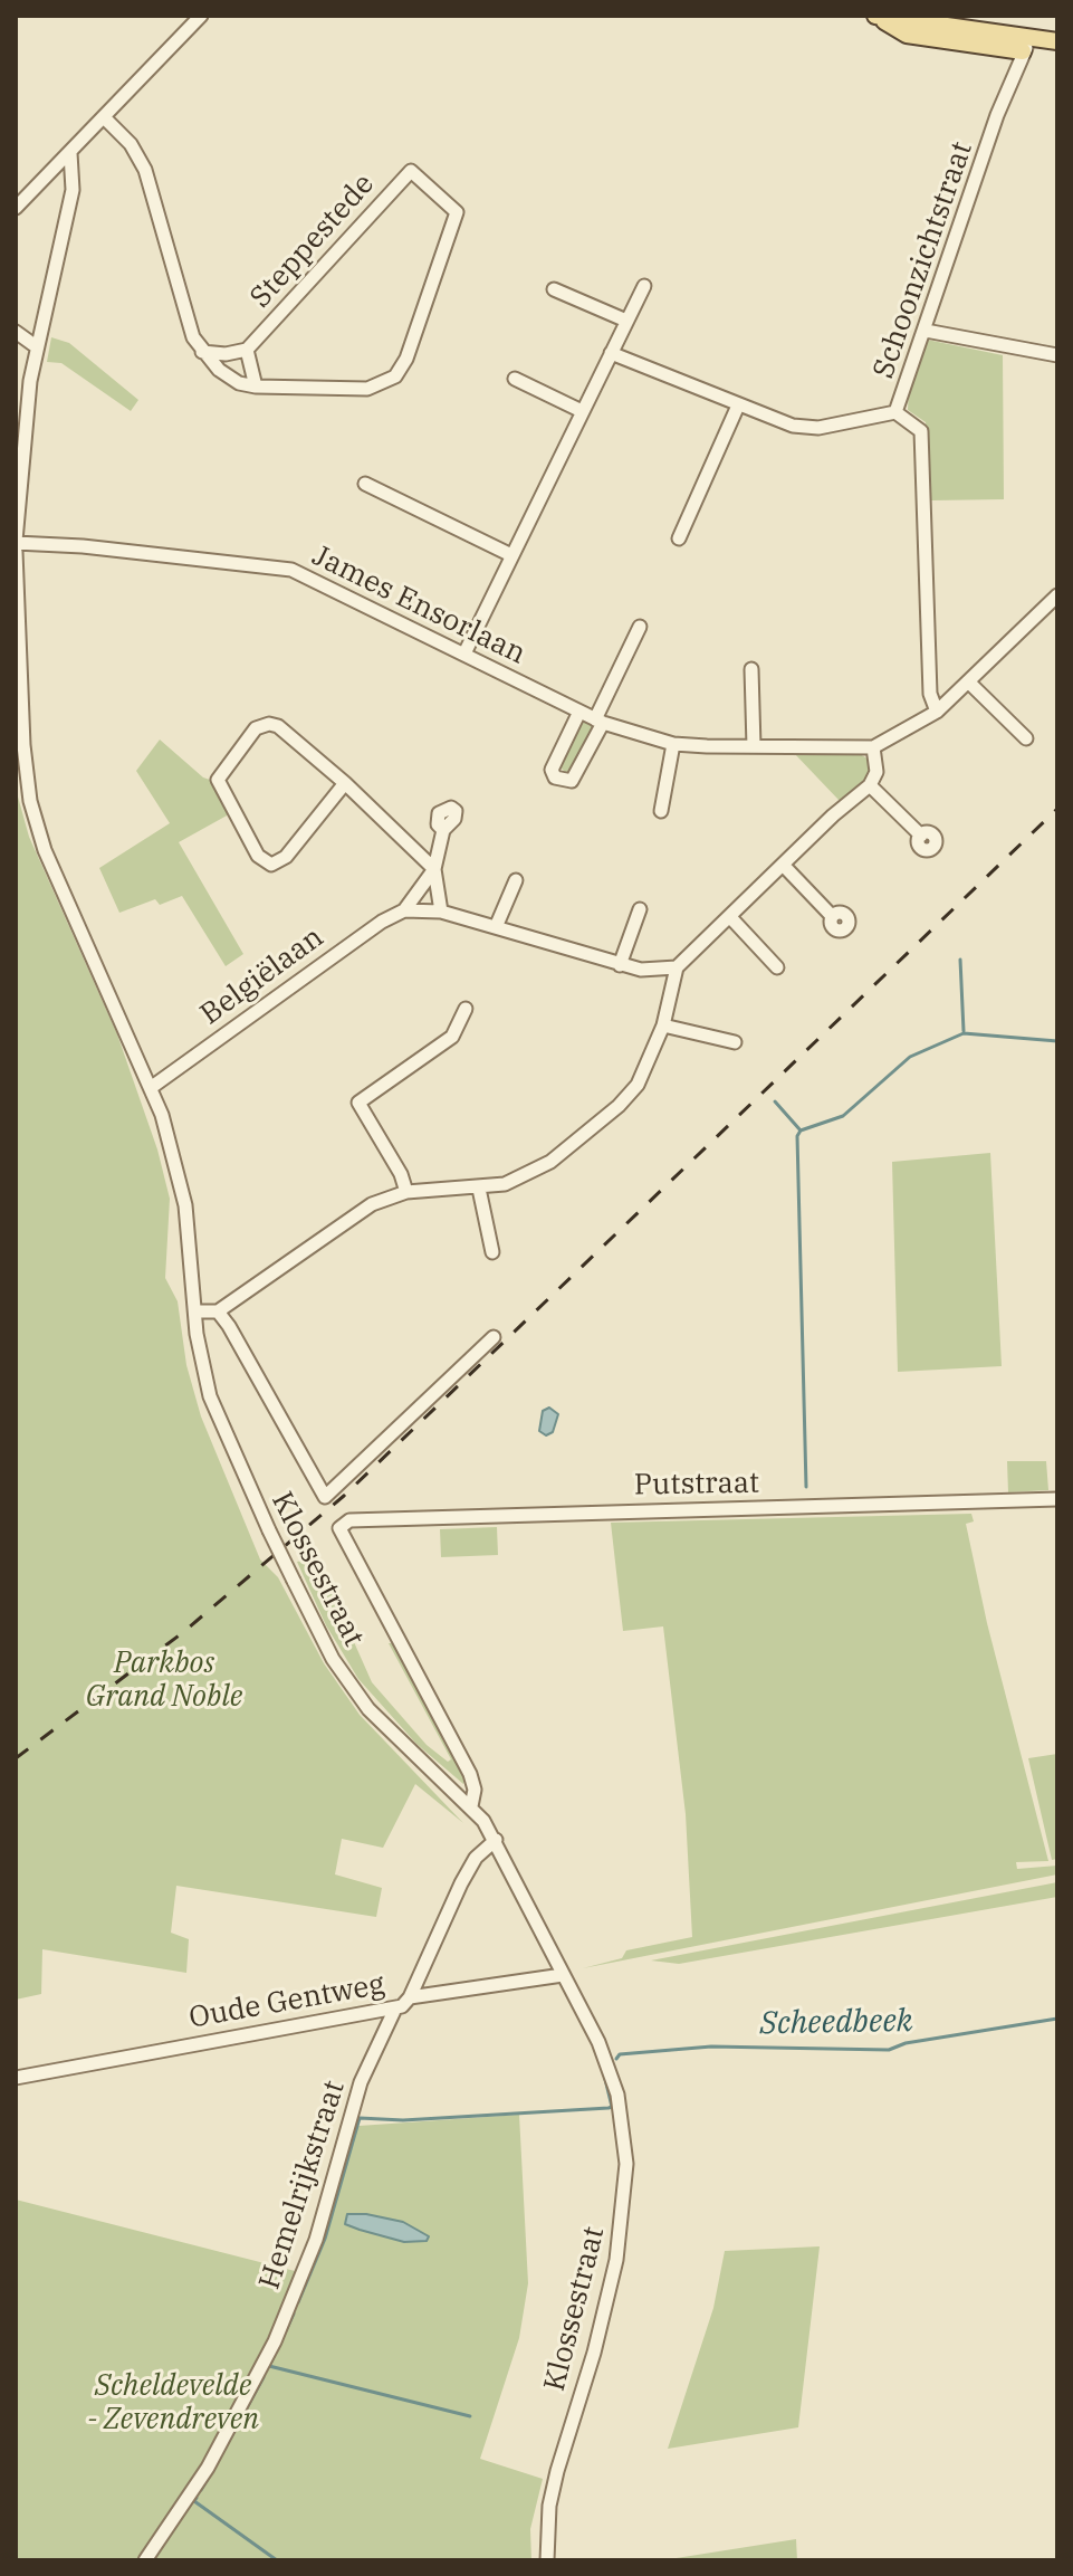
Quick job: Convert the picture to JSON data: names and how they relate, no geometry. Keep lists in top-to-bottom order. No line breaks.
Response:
{"streets":{"street":["Steppestede","Schoonzichtstraat","James Ensorlaan","Belgiëlaan","Putstraat","Klossestraat","Oude Gentweg","Hemelrijkstraat"]},"crossings":[["Belgiëlaan","Klossestraat"],["Putstraat","Klossestraat"],["Klossestraat","Oude Gentweg"],["Oude Gentweg","Hemelrijkstraat"]],"water":["Scheedbeek"],"parks":["Parkbos Grand Noble","Scheldevelde - Zevendreven"]}
